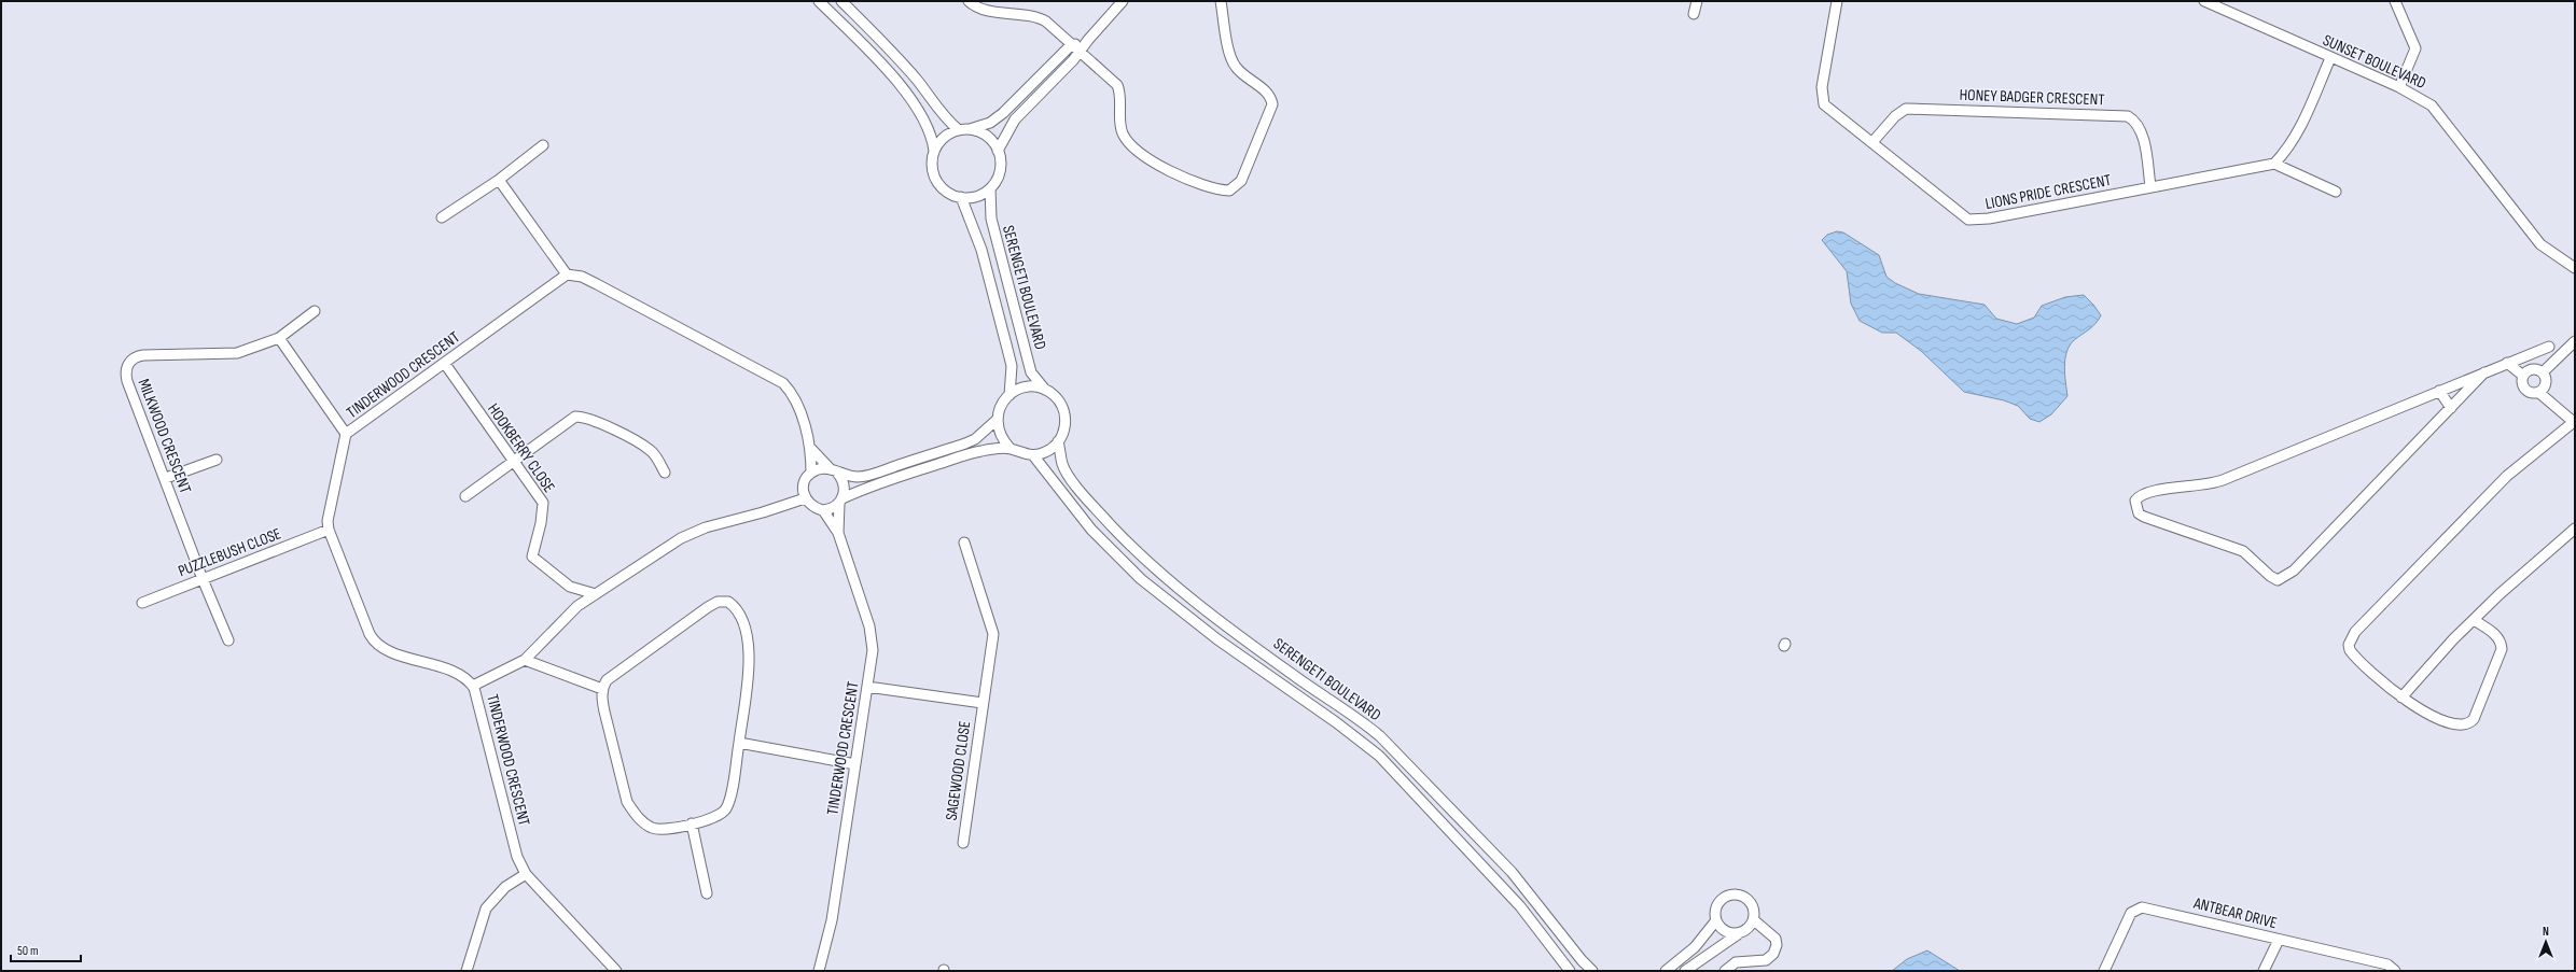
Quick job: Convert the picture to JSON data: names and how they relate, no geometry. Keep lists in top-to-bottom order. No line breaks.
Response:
{"streets":{"street":["SUNSET BOULEVARD","HONEY BADGER CRESCENT","LIONS PRIDE CRESCENT","SERENGETI BOULEVARD","TINDERWOOD CRESCENT","MILKWOOD CRESCENT","HOOKBERRY CLOSE","PUZZLEBUSH CLOSE","SAGEWOOD CLOSE","ANTBEAR DRIVE"]},"crossings":[["HONEY BADGER CRESCENT","LIONS PRIDE CRESCENT"],["TINDERWOOD CRESCENT","HOOKBERRY CLOSE"],["TINDERWOOD CRESCENT","PUZZLEBUSH CLOSE"],["TINDERWOOD CRESCENT","SAGEWOOD CLOSE"],["MILKWOOD CRESCENT","PUZZLEBUSH CLOSE"]],"scale_bar":"50 m","north":"top"}
